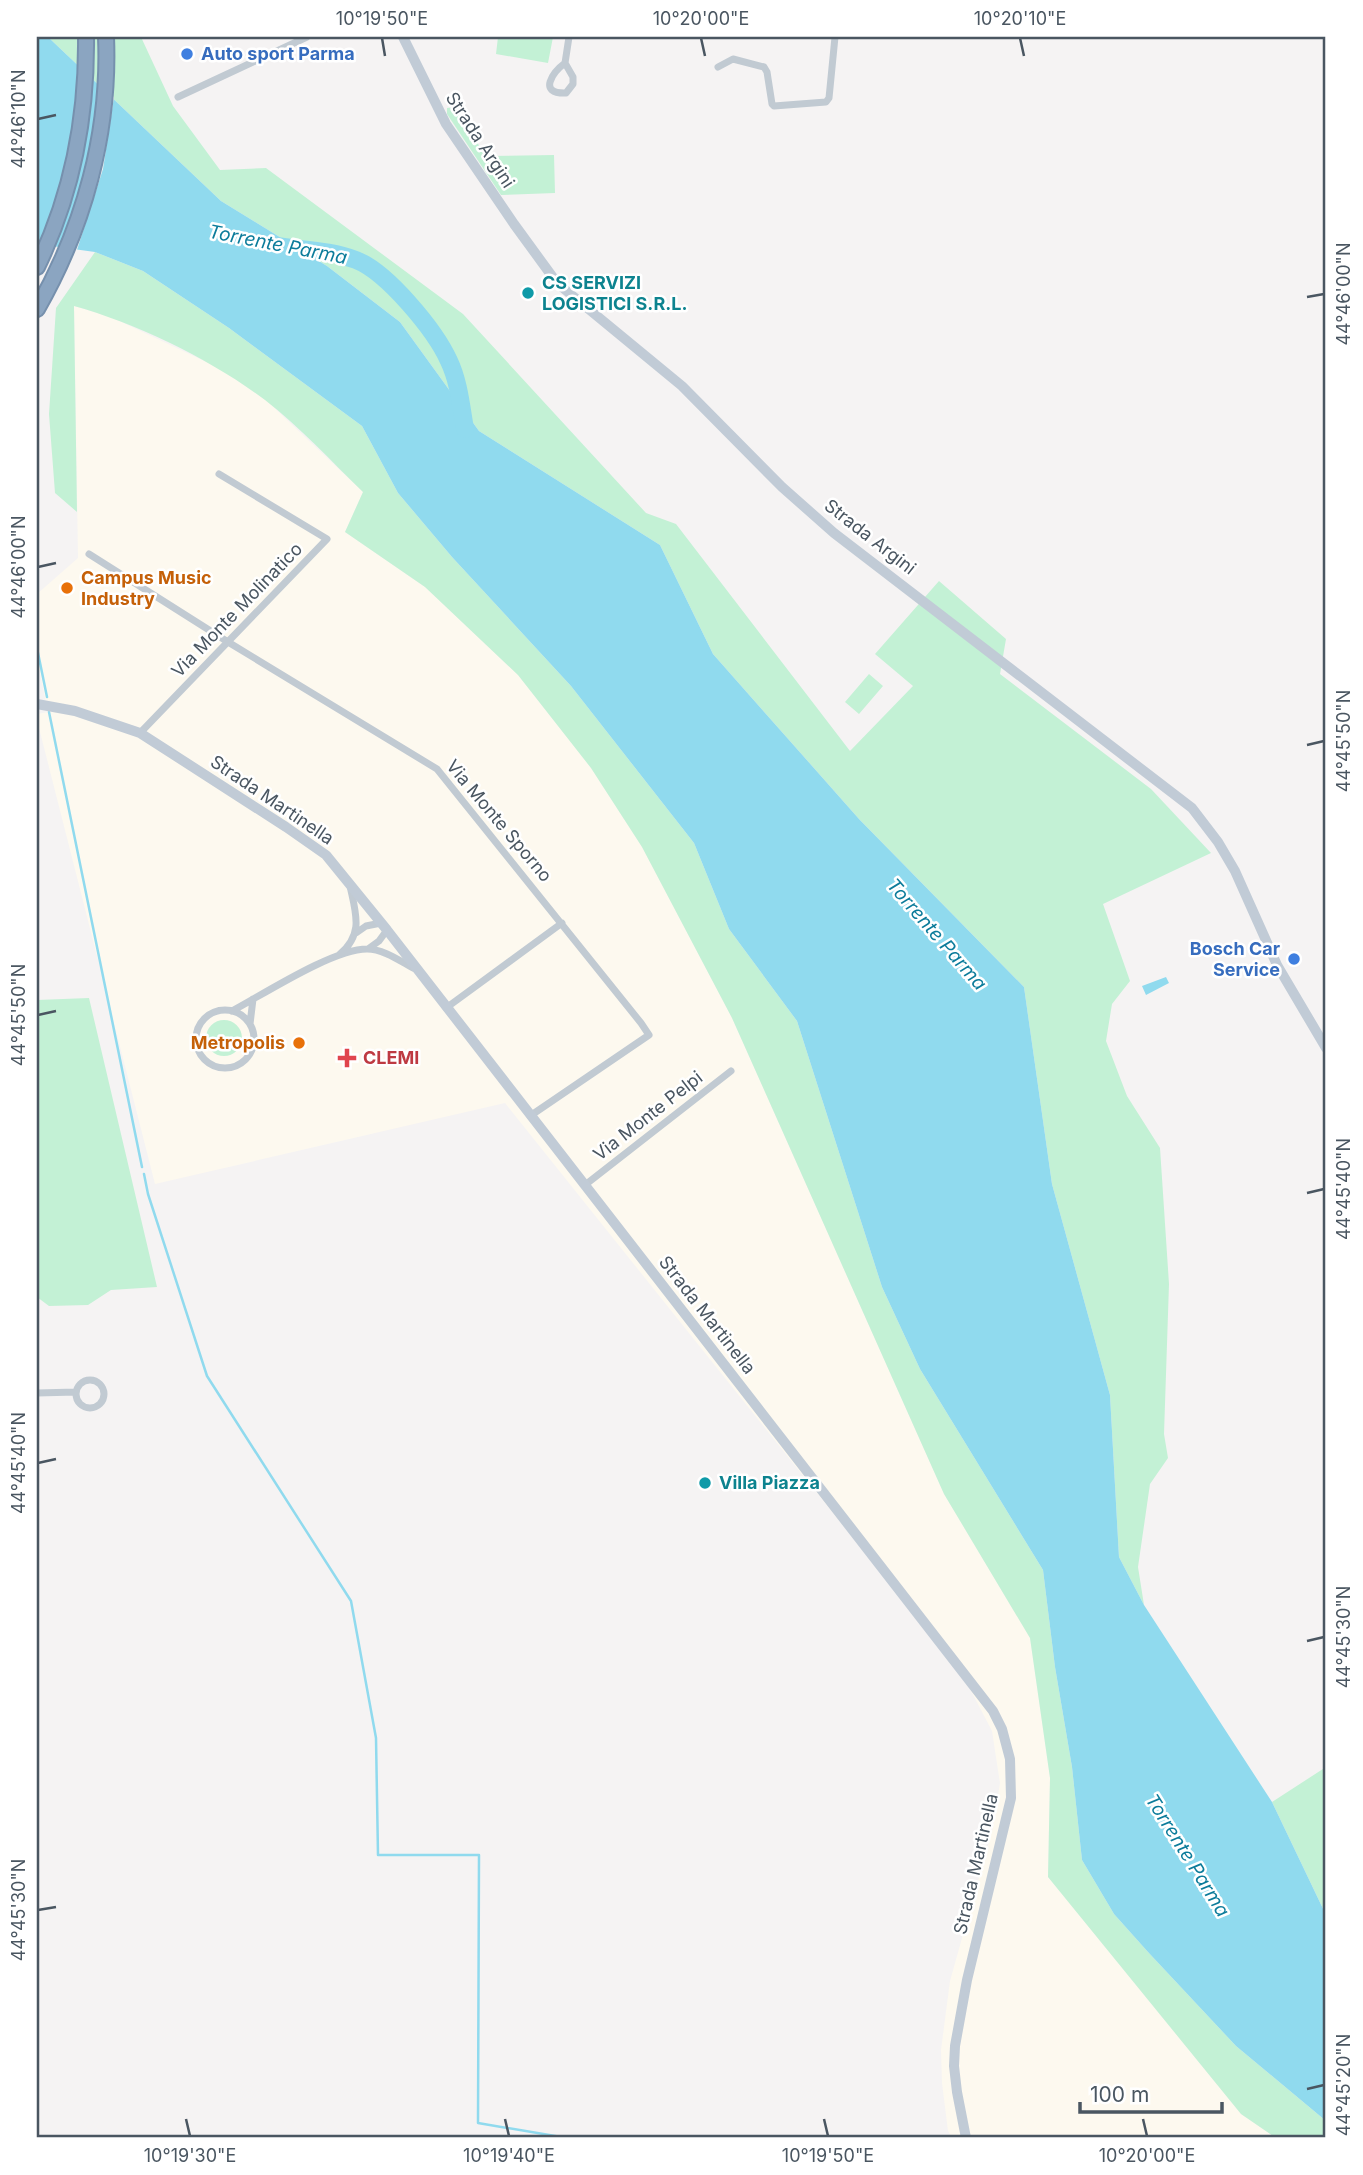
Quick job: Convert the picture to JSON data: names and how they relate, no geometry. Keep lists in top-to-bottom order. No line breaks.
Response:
{"streets":{"street":["Strada Argini","Via Monte Molinatico","Strada Martinella","Via Monte Sporno","Via Monte Pelpi"]},"crossings":[["Via Monte Molinatico","Strada Martinella"],["Via Monte Molinatico","Via Monte Sporno"],["Strada Martinella","Via Monte Sporno"],["Strada Martinella","Via Monte Pelpi"]],"water":["Torrente Parma"],"places":{"other":["Auto sport Parma","CS SERVIZI LOGISTICI S.R.L.","Campus Music Industry","Bosch Car Service","Metropolis","Villa Piazza"],"health":["CLEMI"]},"scale_bar":"100 m","coordinates":["10°19'50\"E","10°20'00\"E","10°20'10\"E","44°46'10\"N","44°46'00\"N","44°45'50\"N","44°45'40\"N","44°45'30\"N","44°45'20\"N","10°19'30\"E","10°19'40\"E"]}
